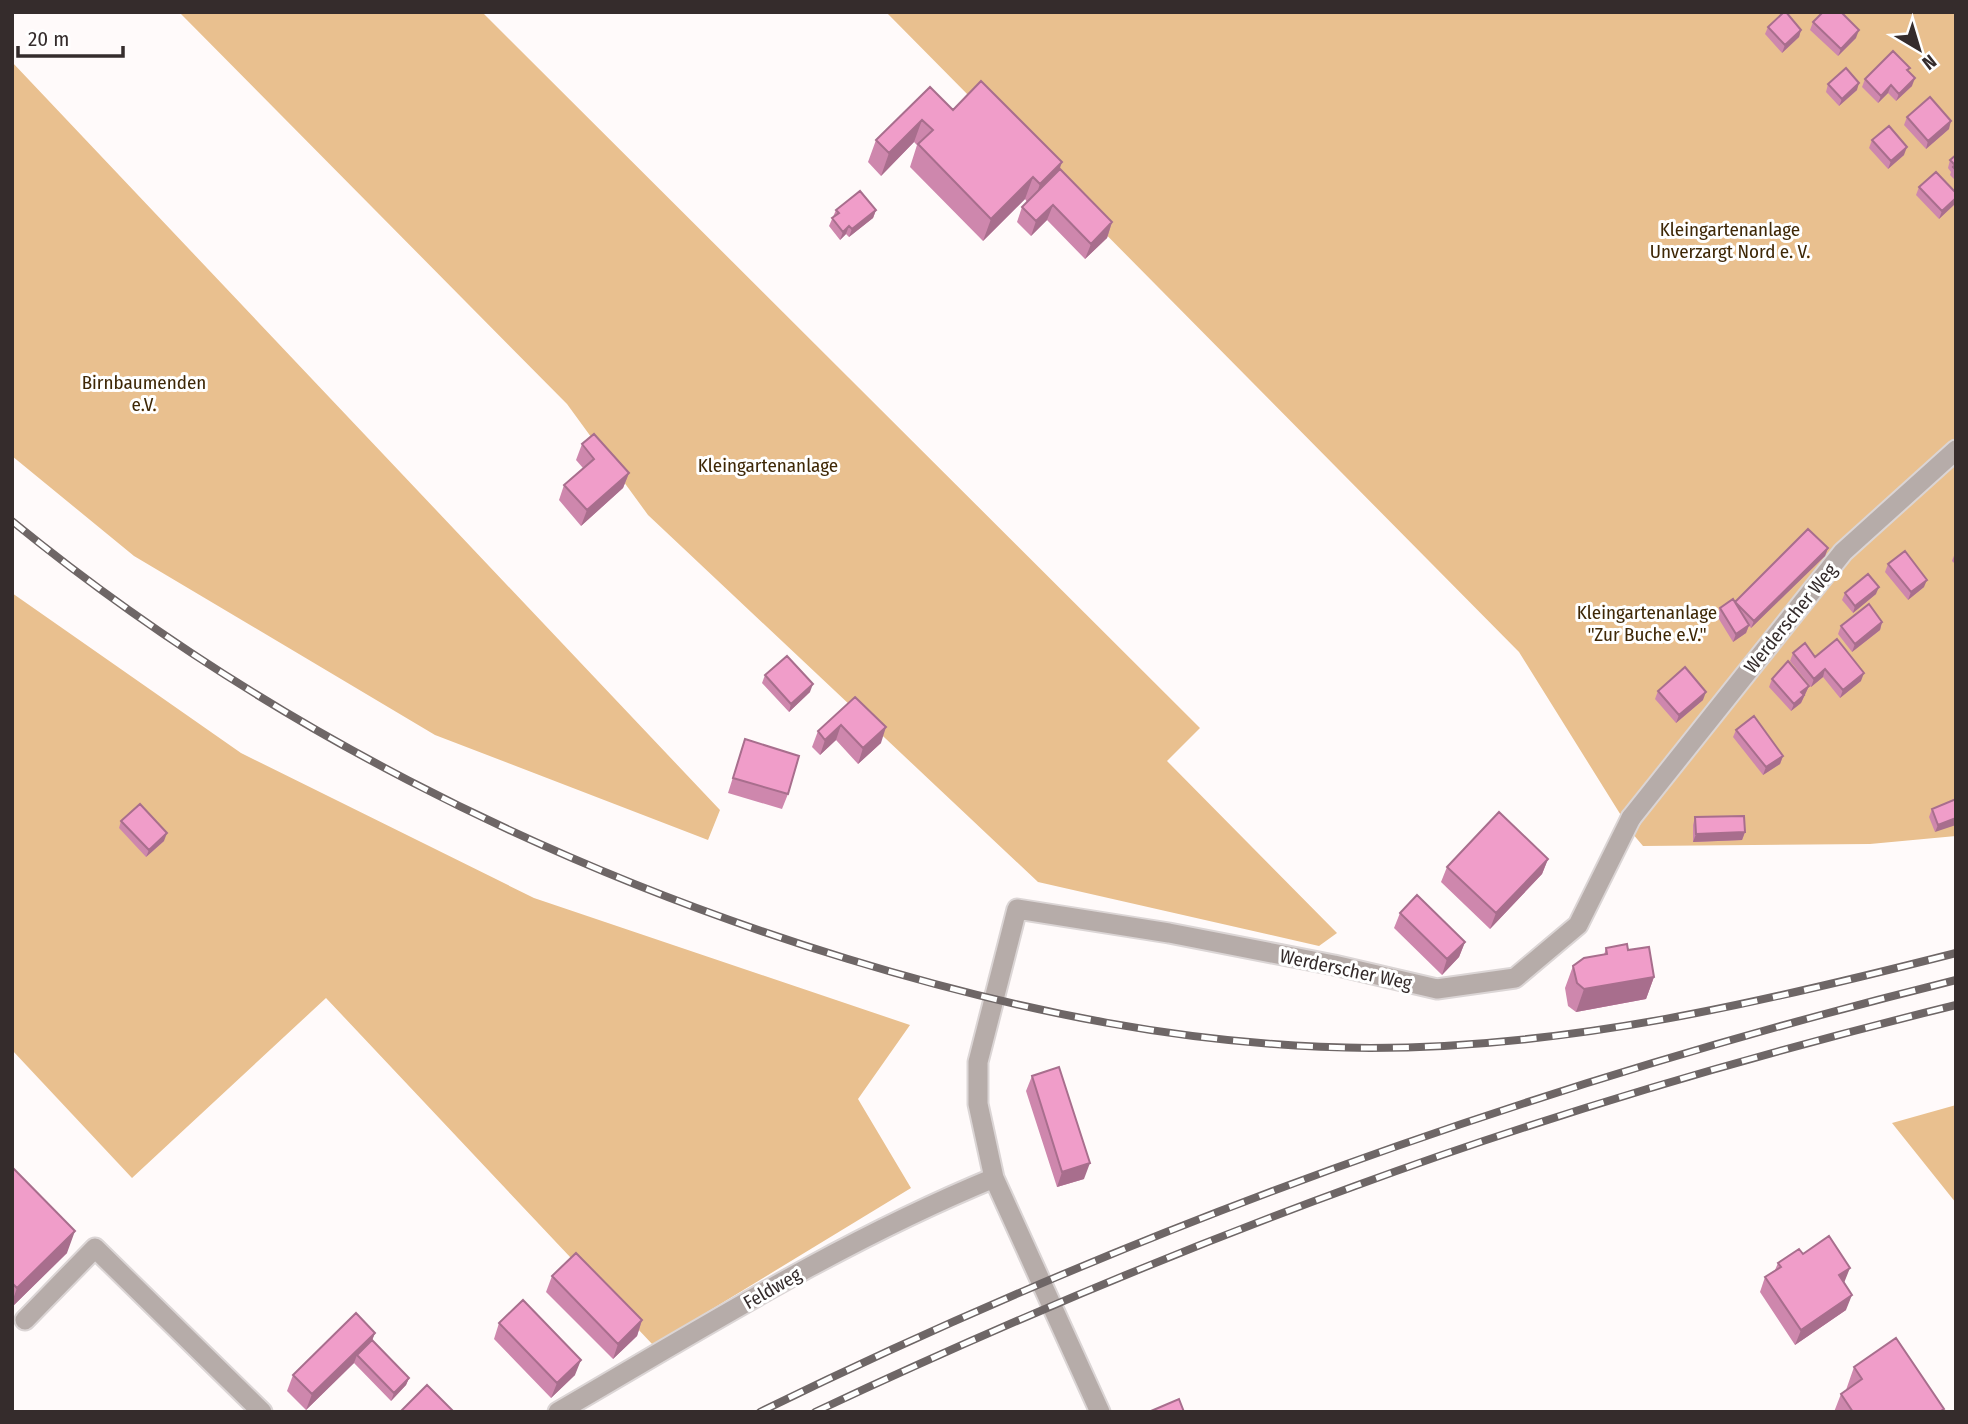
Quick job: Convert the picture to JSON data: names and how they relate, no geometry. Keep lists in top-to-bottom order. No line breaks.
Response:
{"streets":{"street":["Werderscher Weg","Feldweg"]},"crossings":[["Werderscher Weg","Feldweg"]],"parks":["Kleingartenanlage Unverzargt Nord e. V.","Birnbaumenden e.V.","Kleingartenanlage","Kleingartenanlage \"Zur Buche e.V.\""],"scale_bar":"20 m","north":"bottom right"}
